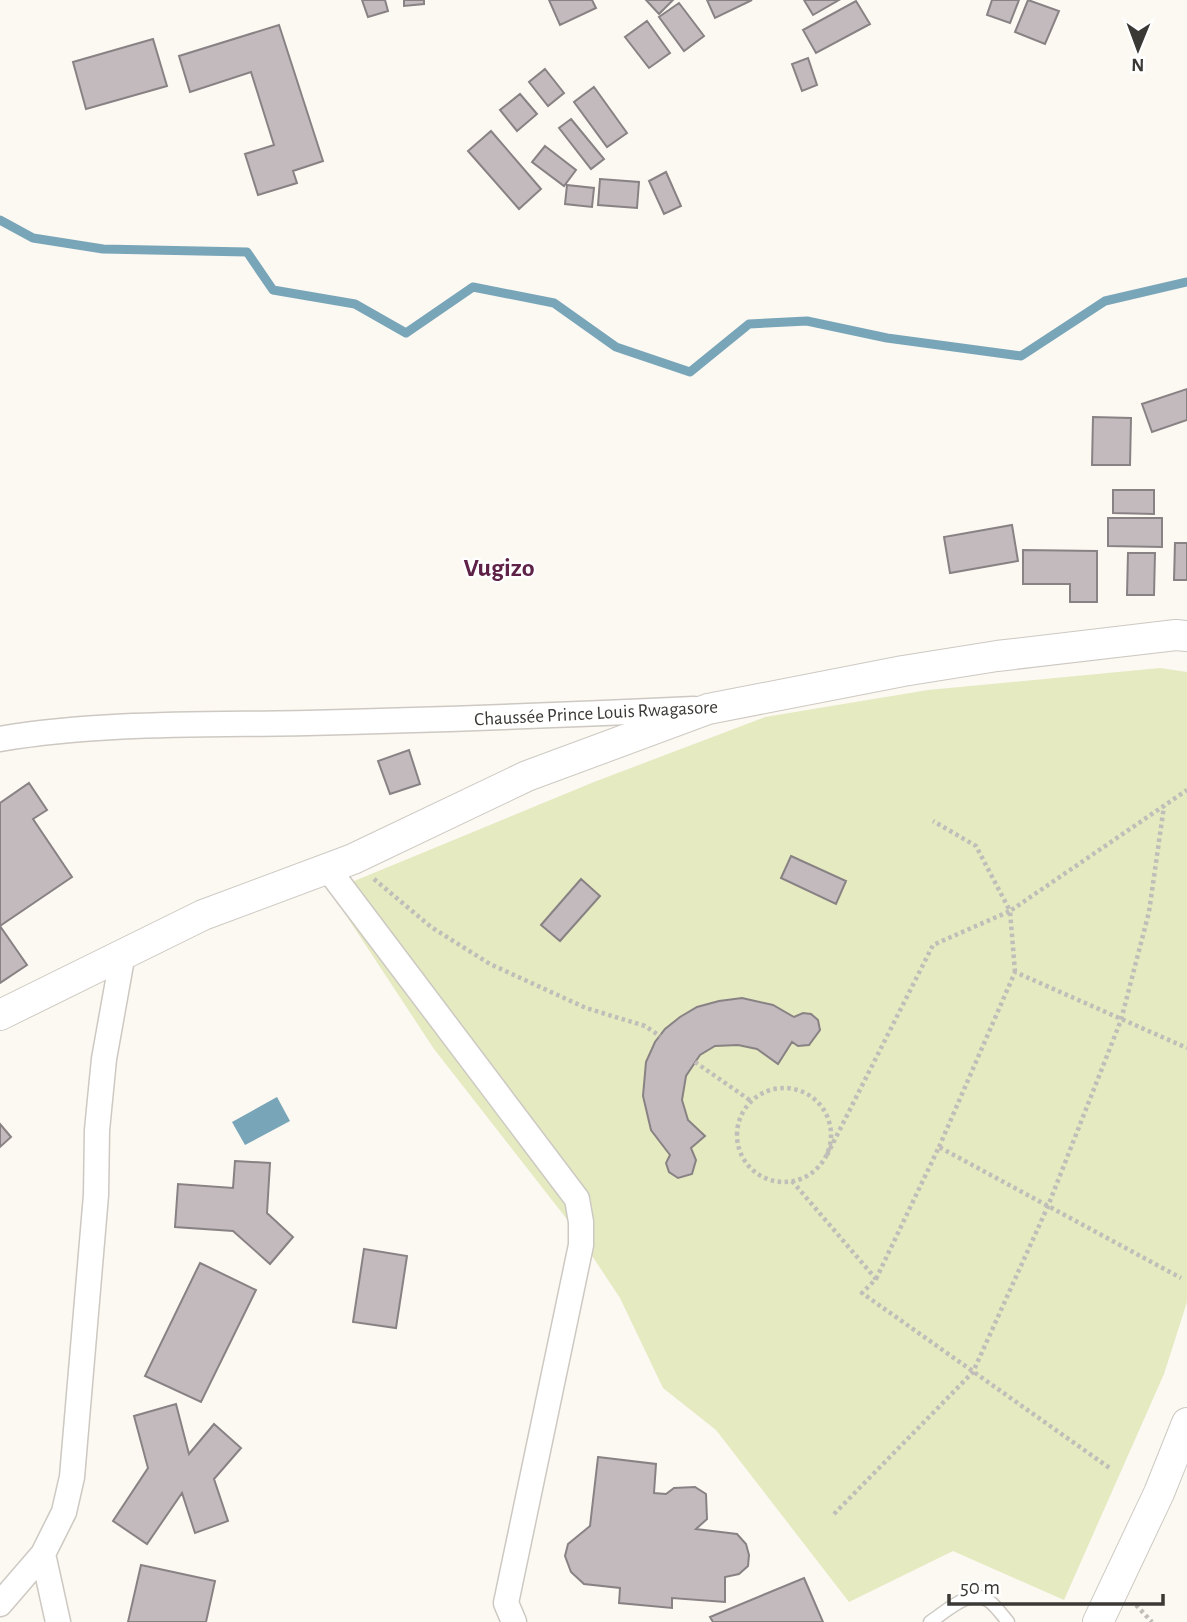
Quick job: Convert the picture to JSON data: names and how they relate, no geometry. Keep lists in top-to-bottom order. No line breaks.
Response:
{"streets":{"street":["Chaussée Prince Louis Rwagasore"]},"districts":["Vugizo"],"scale_bar":"50 m","north":"bottom"}
